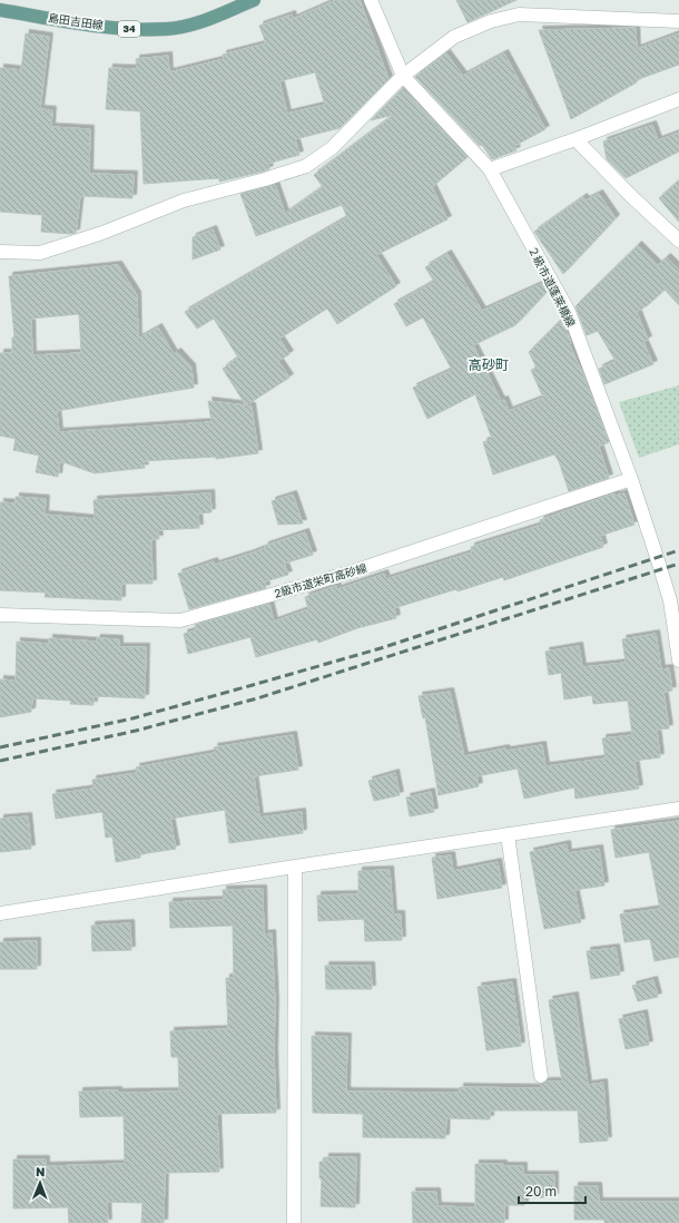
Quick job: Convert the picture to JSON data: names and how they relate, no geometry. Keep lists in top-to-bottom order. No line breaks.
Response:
{"streets":{"main road":["島田吉田線","34"],"street":["２級市道蓬莱橋線","2級市道栄町高砂線"]},"crossings":[["２級市道蓬莱橋線","2級市道栄町高砂線"]],"districts":["高砂町"],"scale_bar":"20 m","north":"top"}
